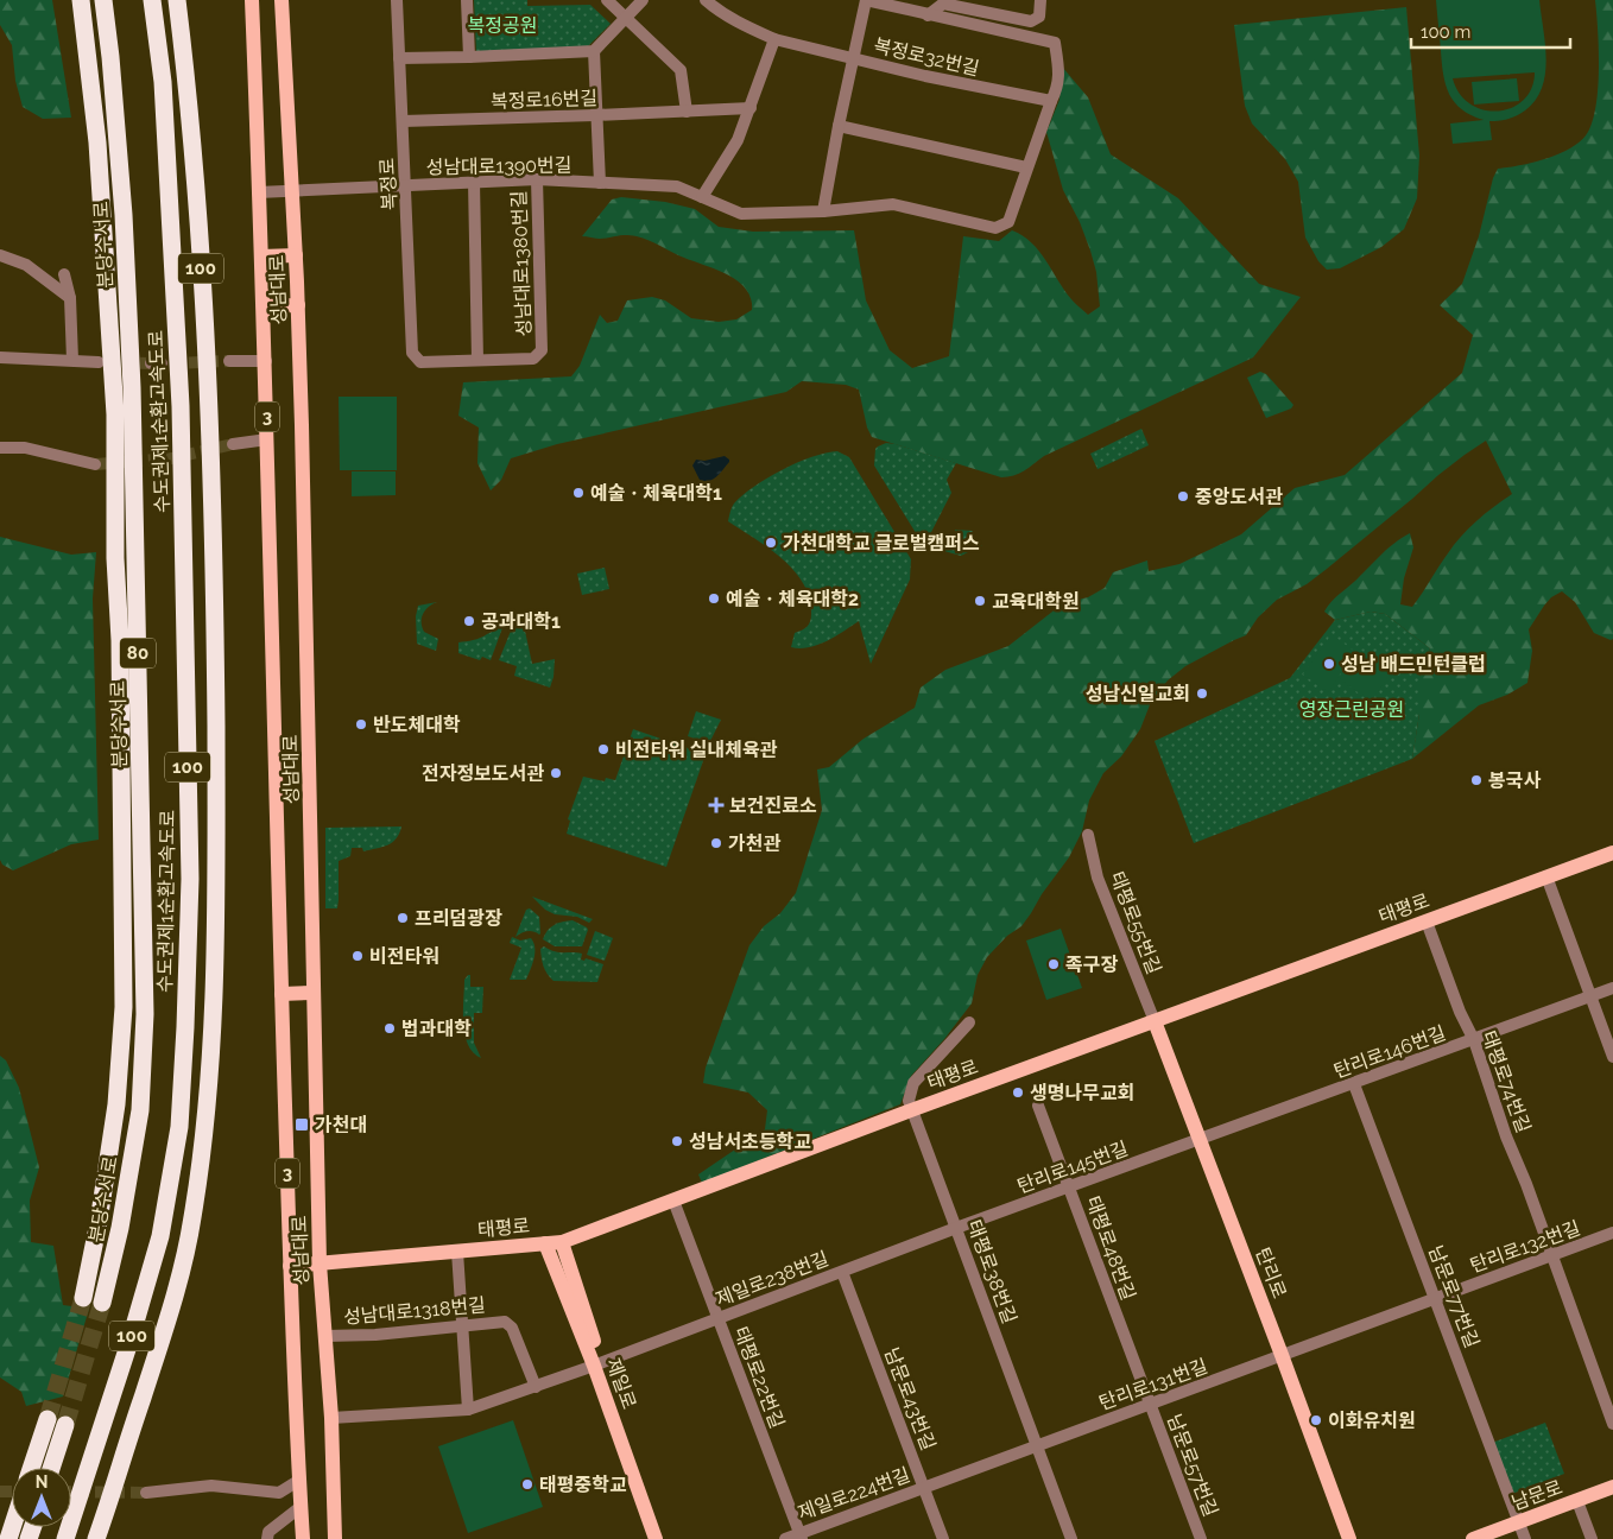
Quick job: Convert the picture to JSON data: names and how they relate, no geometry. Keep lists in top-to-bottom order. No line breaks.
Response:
{"streets":{"highway":["분당수서로","100","수도권제1순환고속도로","80"],"main road":["성남대로","3","태평로","탄리로","제일로","남문로"],"street":["복정로32번길","복정로16번길","성남대로1390번길","복정로","성남대로1380번길","태평로55번길","탄리로146번길","태평로74번길","탄리로145번길","탄리로132번길","태평로48번길","태평로38번길","제일로238번길","남문로77번길","성남대로1318번길","태평로22번길","탄리로131번길","남문로43번길","남문로57번길","제일로224번길"]},"crossings":[["복정로32번길","성남대로1390번길"],["복정로16번길","복정로"],["성남대로1390번길","복정로"],["성남대로1390번길","성남대로1380번길"],["성남대로1390번길","성남대로"],["복정로","성남대로1380번길"],["성남대로","태평로"],["성남대로","제일로238번길"],["성남대로","성남대로1318번길"],["태평로","태평로55번길"],["태평로","태평로74번길"],["태평로","태평로38번길"],["태평로","탄리로"],["태평로","태평로22번길"],["태평로","제일로"],["태평로55번길","탄리로"],["탄리로146번길","태평로74번길"],["탄리로146번길","탄리로145번길"],["탄리로146번길","탄리로"],["탄리로146번길","남문로77번길"],["태평로74번길","탄리로132번길"],["탄리로145번길","태평로48번길"],["탄리로145번길","태평로38번길"],["탄리로145번길","탄리로"],["탄리로145번길","제일로238번길"],["탄리로132번길","탄리로"],["탄리로132번길","남문로77번길"],["탄리로132번길","탄리로131번길"],["태평로48번길","탄리로131번길"],["태평로48번길","남문로57번길"],["태평로38번길","제일로238번길"],["태평로38번길","탄리로131번길"],["태평로38번길","제일로224번길"],["탄리로","탄리로131번길"],["제일로238번길","성남대로1318번길"],["제일로238번길","태평로22번길"],["제일로238번길","제일로"],["제일로238번길","남문로43번길"],["남문로77번길","남문로"],["태평로22번길","제일로224번길"],["탄리로131번길","남문로57번길"],["탄리로131번길","제일로224번길"],["남문로43번길","제일로224번길"]],"parks":["복정공원","영장근린공원"],"places":{"other":["예술ㆍ체육대학1","중앙도서관","가천대학교 글로벌캠퍼스","예술ㆍ체육대학2","교육대학원","공과대학1","성남 배드민턴클럽","성남신일교회","반도체대학","비전타워 실내체육관","전자정보도서관","봉국사","가천관","프리덤광장","비전타워","족구장","법과대학","생명나무교회","성남서초등학교","이화유치원","태평중학교"],"health":["보건진료소"],"transit":["가천대"]},"scale_bar":"100 m","north":"top"}
